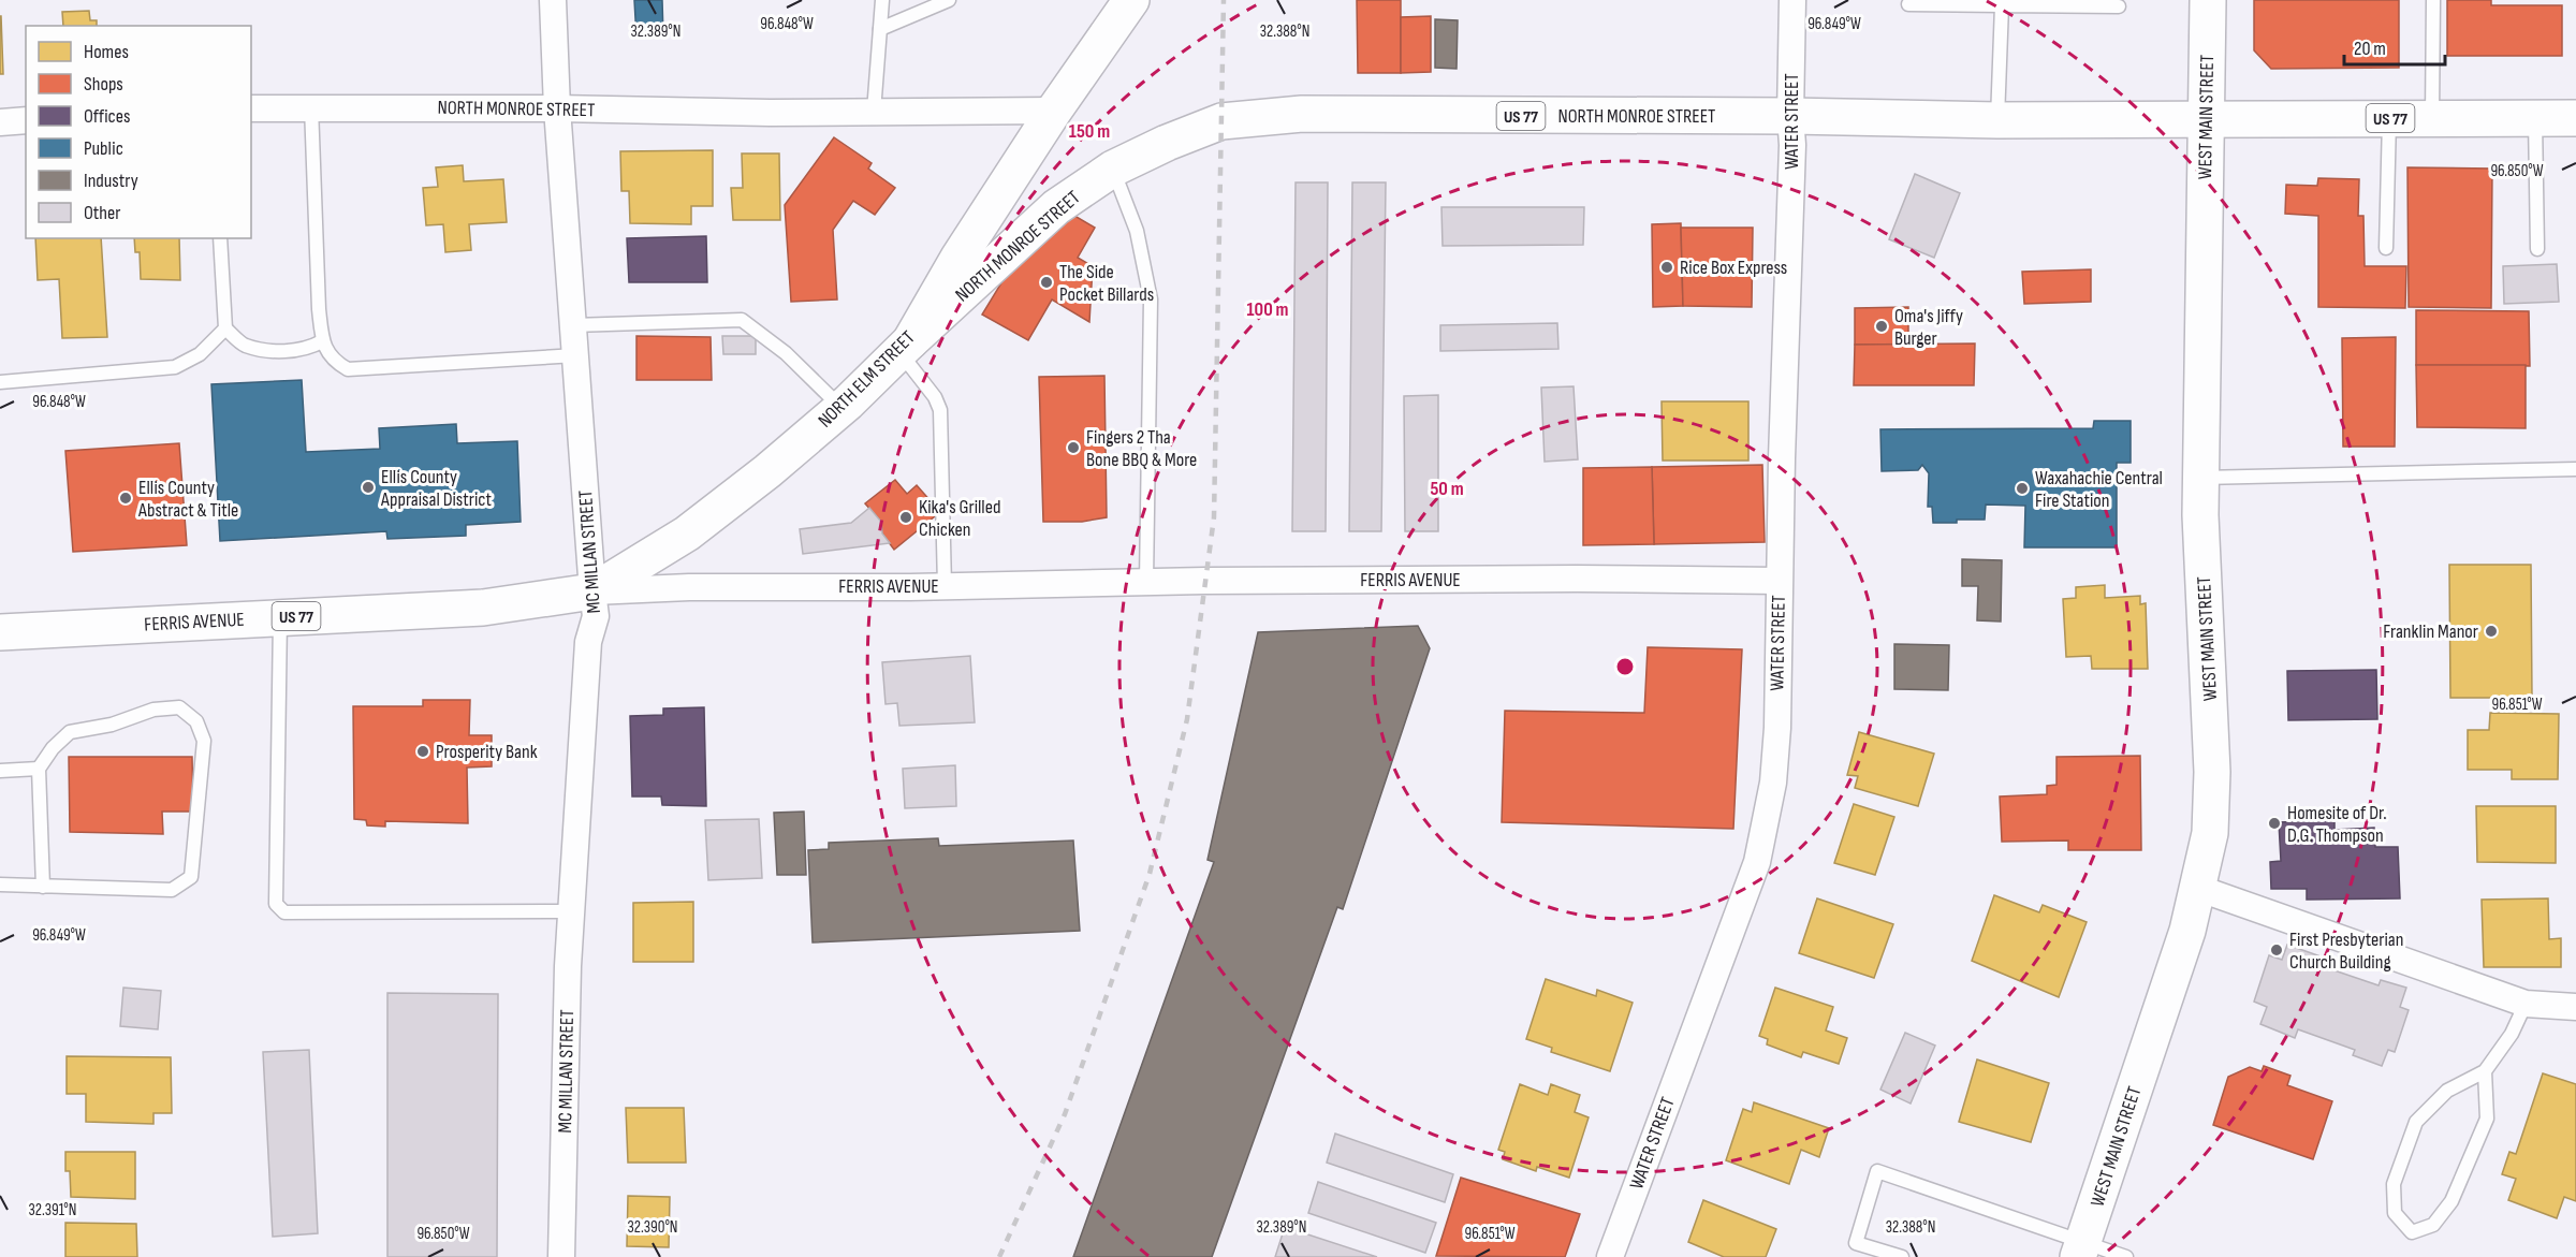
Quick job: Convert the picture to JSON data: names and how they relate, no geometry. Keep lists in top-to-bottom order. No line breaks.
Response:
{"streets":{"main road":["NORTH MONROE STREET","US 77","WEST MAIN STREET","NORTH ELM STREET","FERRIS AVENUE"],"street":["WATER STREET","MC MILLAN STREET"]},"crossings":[["NORTH MONROE STREET","US 77"],["NORTH MONROE STREET","WEST MAIN STREET"],["NORTH MONROE STREET","WATER STREET"],["NORTH MONROE STREET","NORTH ELM STREET"],["NORTH MONROE STREET","MC MILLAN STREET"],["US 77","WEST MAIN STREET"],["WATER STREET","FERRIS AVENUE"],["NORTH ELM STREET","MC MILLAN STREET"],["NORTH ELM STREET","FERRIS AVENUE"],["MC MILLAN STREET","FERRIS AVENUE"]],"places":["Rice Box Express","The Side Pocket Billards","Oma's Jiffy Burger","Fingers 2 Tha Bone BBQ & More","Ellis County Appraisal District","Waxahachie Central Fire Station","Ellis County Abstract & Title","Kika's Grilled Chicken","Franklin Manor","Prosperity Bank","Homesite of Dr. D.G. Thompson","First Presbyterian Church Building"],"legend":["Homes","Shops","Offices","Public","Industry","Other"],"scale_bar":"20 m","coordinates":["96.848°W","96.849°W","32.389°N","32.388°N","96.850°W","96.851°W","32.391°N","32.390°N"],"rings":["150 m","100 m","50 m"]}
